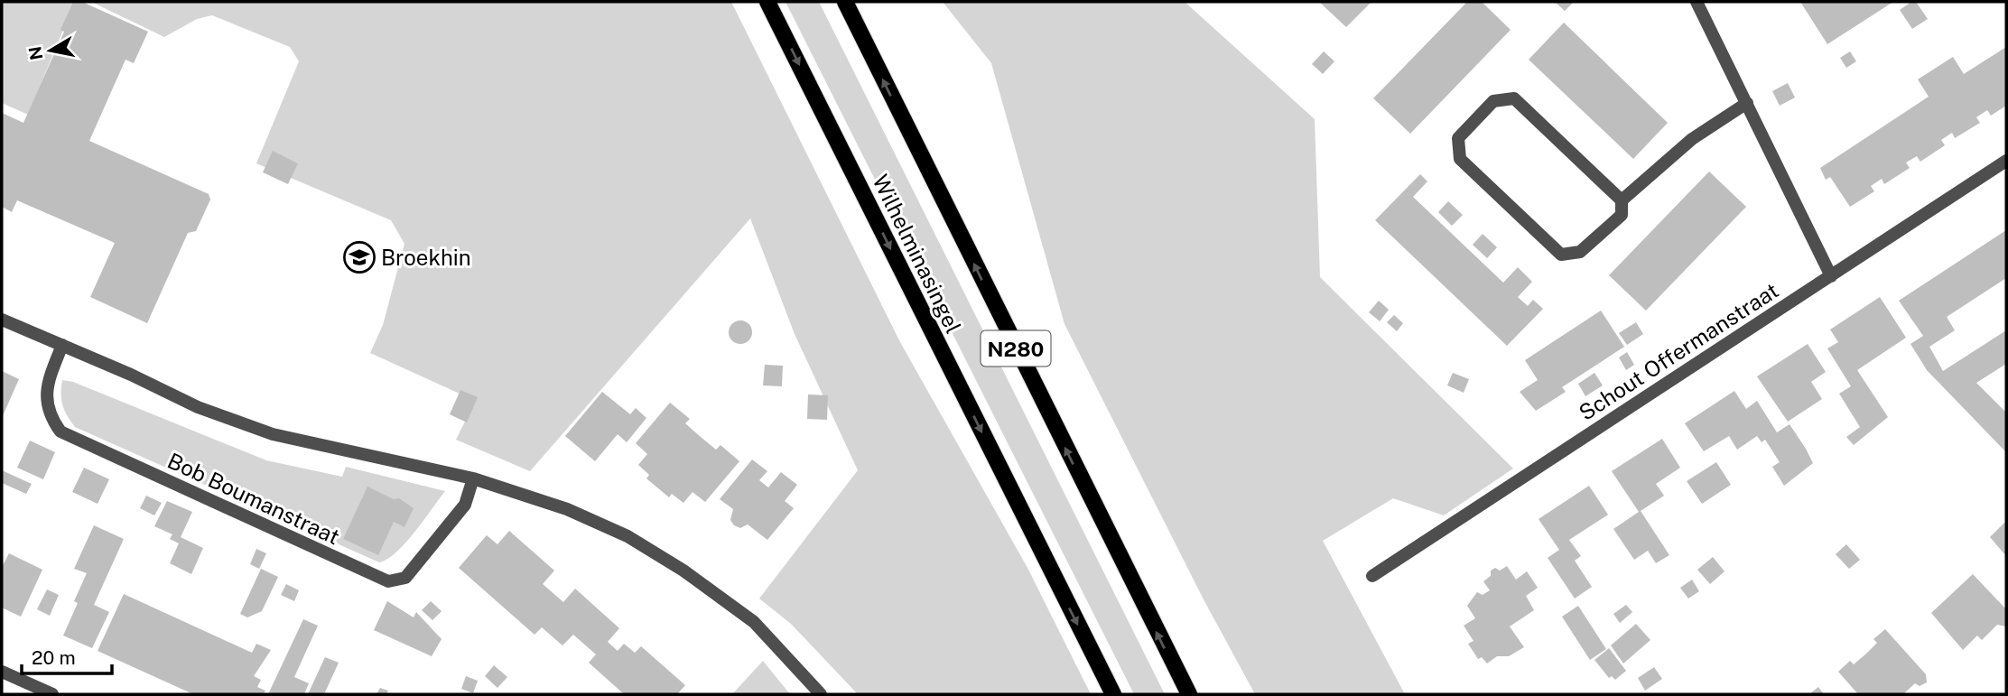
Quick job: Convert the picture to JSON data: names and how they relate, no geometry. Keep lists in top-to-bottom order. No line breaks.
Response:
{"streets":{"main road":["Wilhelminasingel","N280"],"street":["Schout Offermanstraat","Bob Boumanstraat"]},"places":{"school or university":["Broekhin"]},"scale_bar":"20 m","north":"left"}
